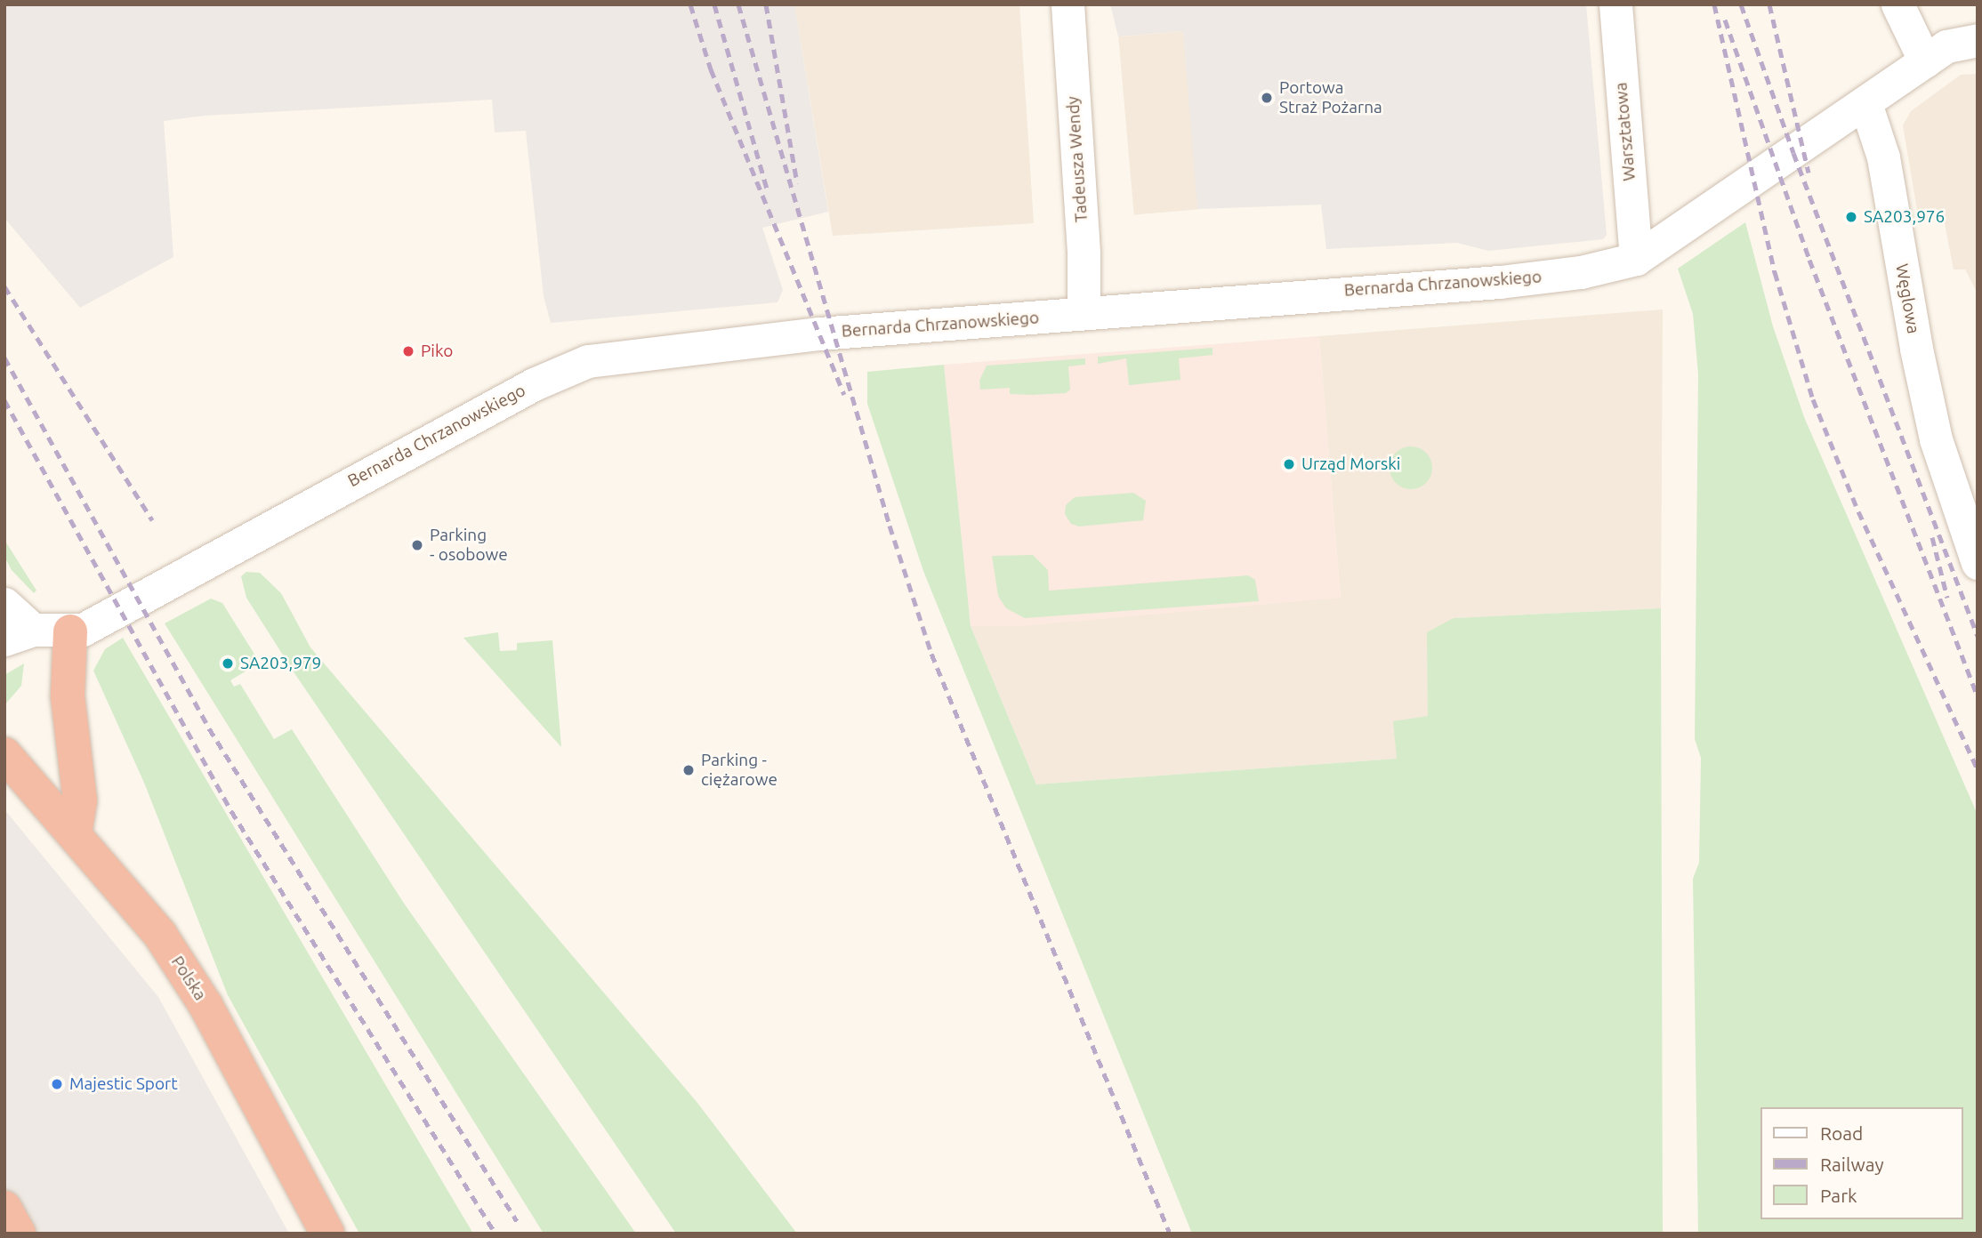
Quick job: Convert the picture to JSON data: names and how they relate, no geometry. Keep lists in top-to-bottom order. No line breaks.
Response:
{"streets":{"highway":["Polska"],"street":["Warsztatowa","Tadeusza Wendy","Bernarda Chrzanowskiego","Węglowa"]},"crossings":[["Warsztatowa","Bernarda Chrzanowskiego"],["Tadeusza Wendy","Bernarda Chrzanowskiego"],["Bernarda Chrzanowskiego","Węglowa"]],"places":["Portowa Straż Pożarna","SA203,976","Piko","Urząd Morski","Parking - osobowe","SA203,979","Parking - ciężarowe","Majestic Sport"],"legend":["Road","Railway","Park"]}
